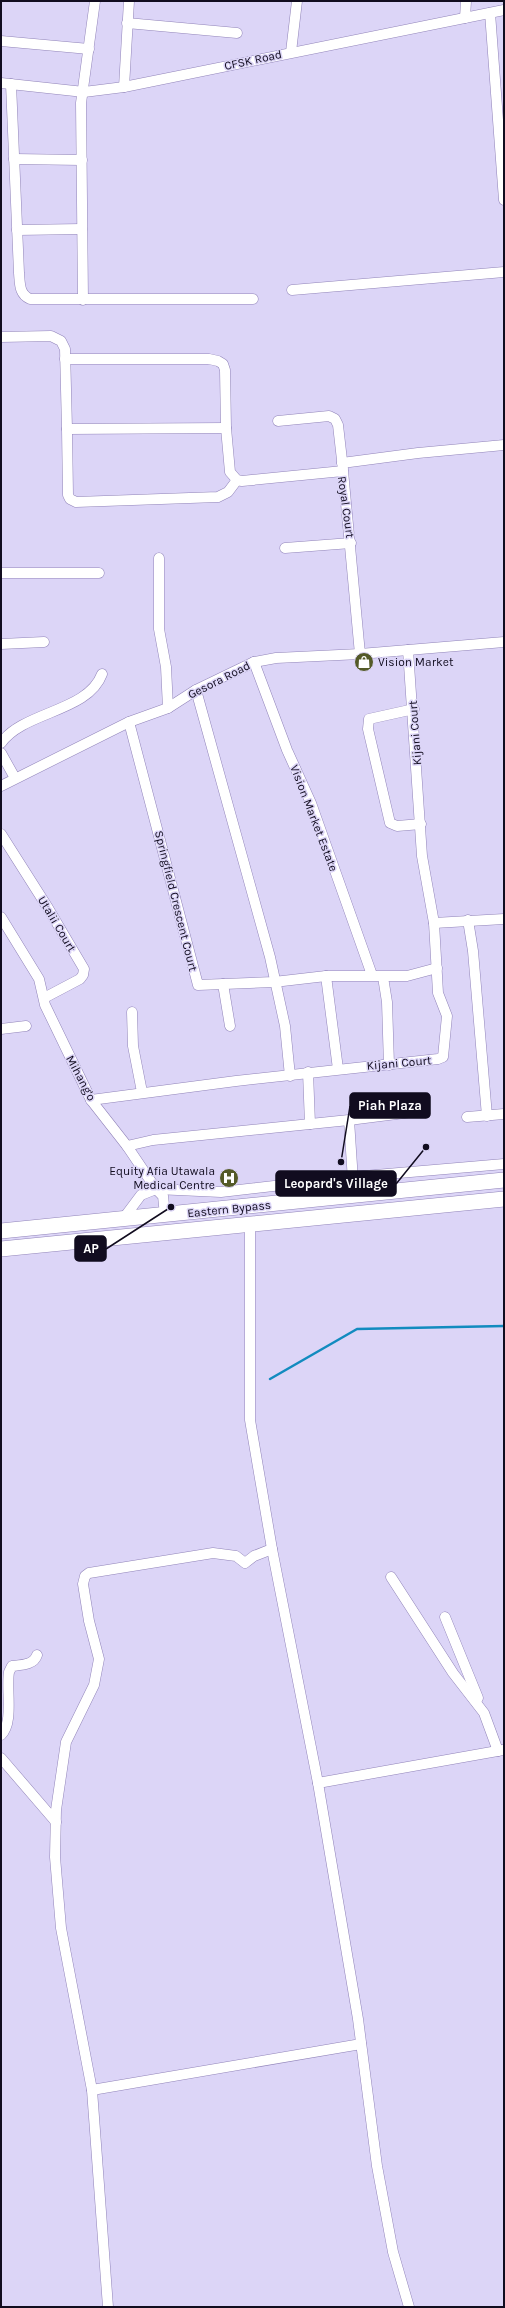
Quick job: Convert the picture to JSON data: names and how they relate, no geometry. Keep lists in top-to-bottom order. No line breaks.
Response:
{"streets":{"main road":["Eastern Bypass"],"street":["CFSK Road","Royal Court","Gesora Road","Kijani Court","Vision Market Estate","Springfield Crescent Court","Utalii Court","Mihang'o"]},"crossings":[["Royal Court","Gesora Road"],["Gesora Road","Kijani Court"],["Gesora Road","Vision Market Estate"],["Gesora Road","Springfield Crescent Court"],["Kijani Court","Springfield Crescent Court"],["Kijani Court","Mihang'o"],["Vision Market Estate","Springfield Crescent Court"],["Utalii Court","Mihang'o"],["Mihang'o","Eastern Bypass"]],"places":{"shop":["Vision Market"],"other":["Leopard's Village","Piah Plaza","AP"],"hospital":["Equity Afia Utawala Medical Centre"]}}
